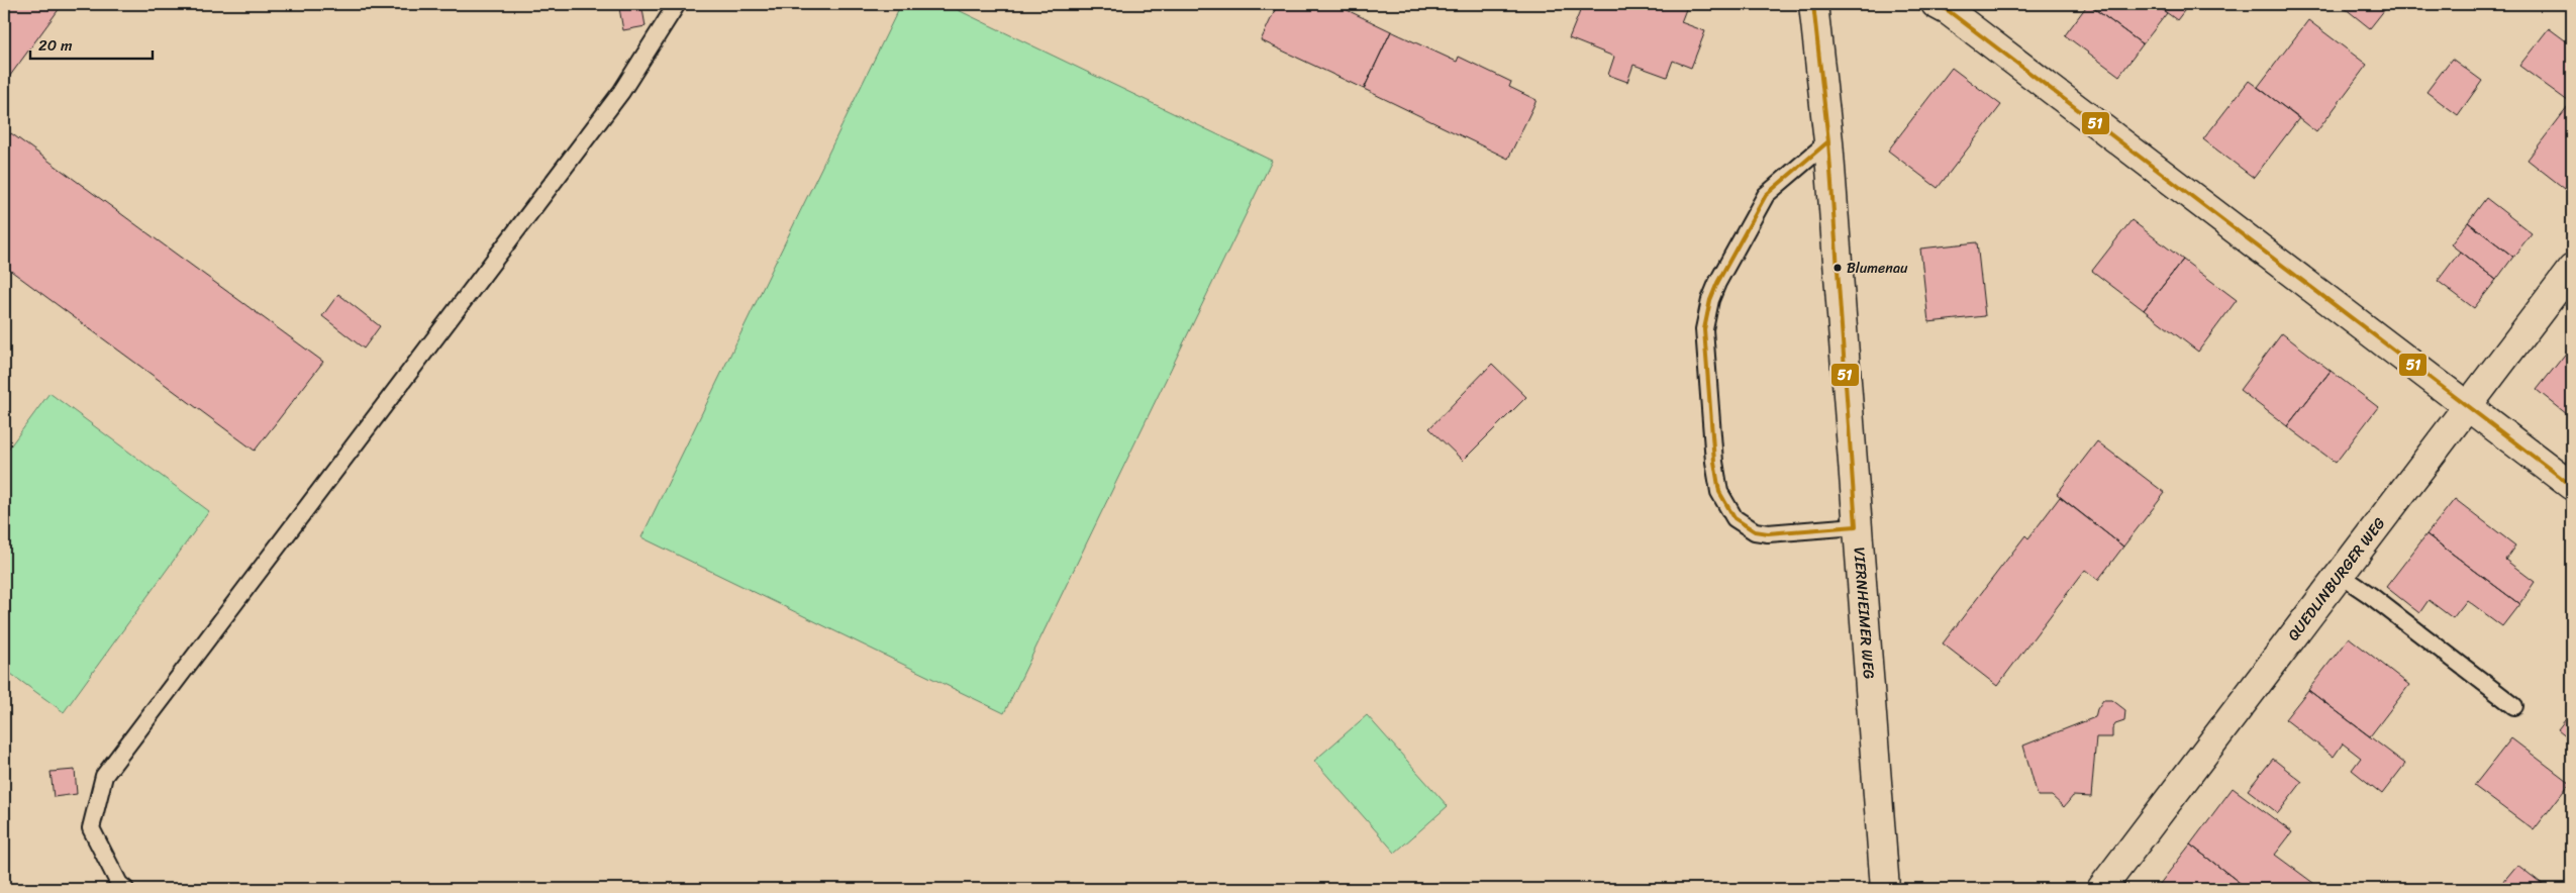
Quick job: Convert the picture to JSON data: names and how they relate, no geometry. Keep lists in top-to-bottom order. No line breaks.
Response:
{"streets":{"street":["QUEDLINBURGER WEG","VIERNHEIMER WEG"]},"places":["Blumenau"],"lines":["transit line 51"],"scale_bar":"20 m"}
